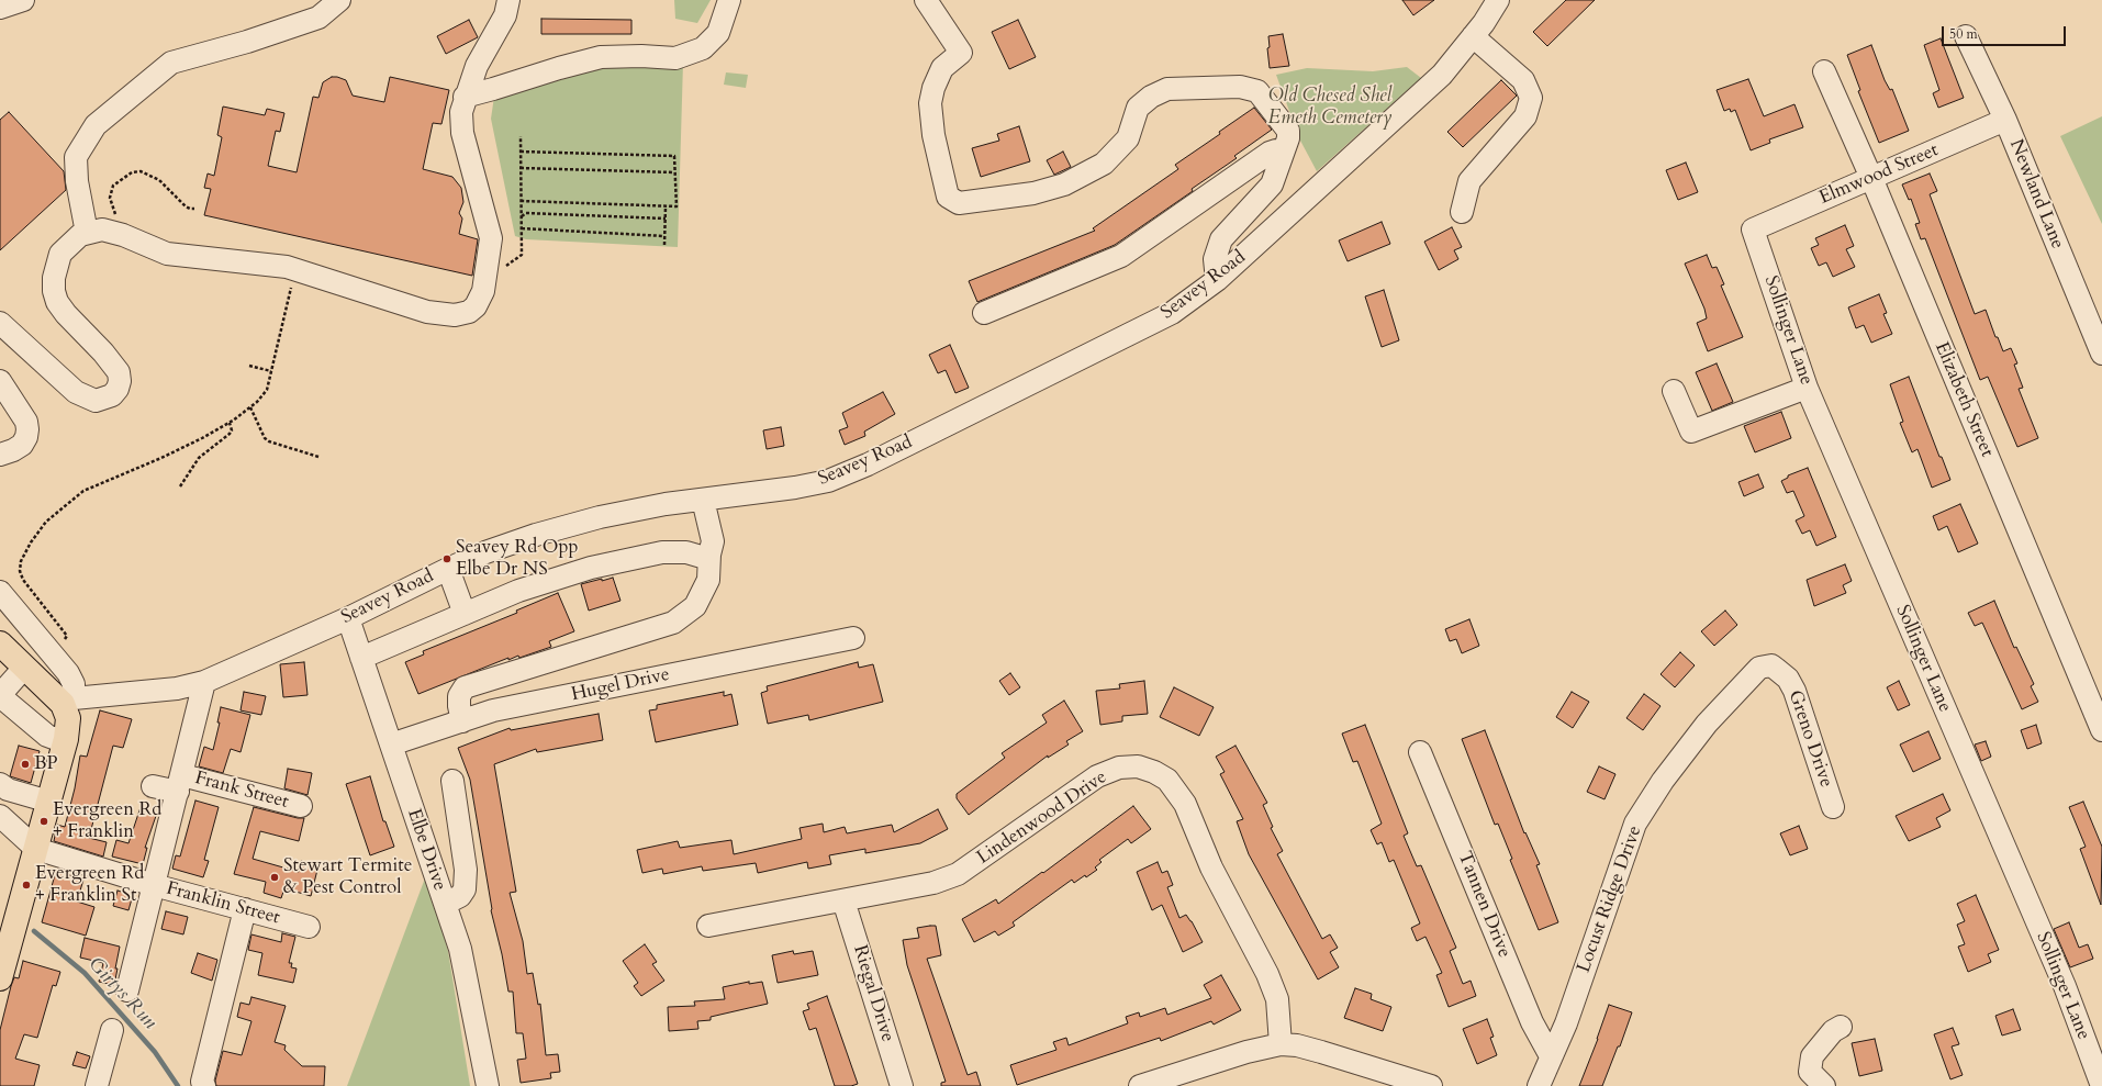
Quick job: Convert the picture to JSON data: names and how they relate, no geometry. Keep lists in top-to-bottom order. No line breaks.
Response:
{"streets":{"street":["Elmwood Street","Newland Lane","Seavey Road","Sollinger Lane","Elizabeth Street","Hugel Drive","Greno Drive","Frank Street","Lindenwood Drive","Elbe Drive","Locust Ridge Drive","Franklin Street","Tannen Drive","Riegal Drive"]},"crossings":[["Elmwood Street","Newland Lane"],["Elmwood Street","Sollinger Lane"],["Elmwood Street","Elizabeth Street"],["Seavey Road","Elbe Drive"],["Hugel Drive","Elbe Drive"],["Greno Drive","Locust Ridge Drive"],["Lindenwood Drive","Riegal Drive"],["Locust Ridge Drive","Tannen Drive"]],"water":["Girtys Run"],"parks":["Old Chesed Shel Emeth Cemetery"],"places":["Seavey Rd Opp Elbe Dr NS","BP","Evergreen Rd + Franklin","Stewart Termite & Pest Control","Evergreen Rd + Franklin St"],"scale_bar":"50 m"}
